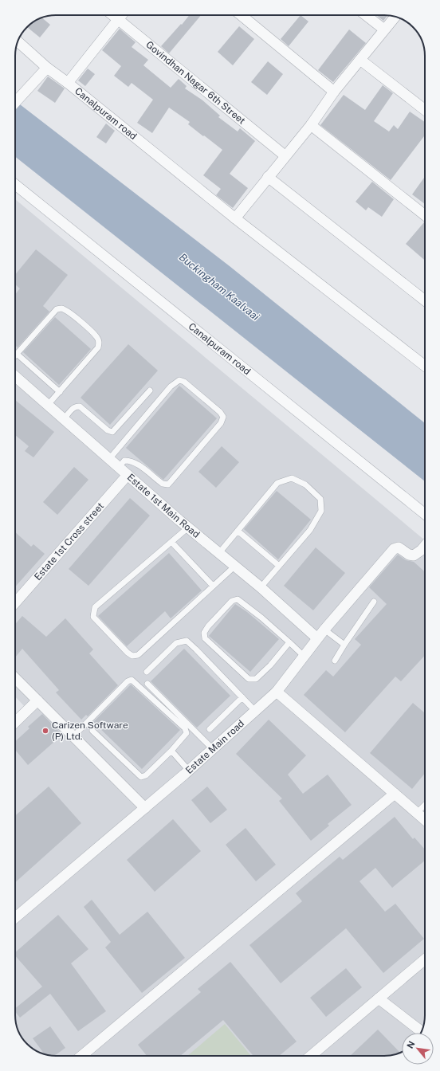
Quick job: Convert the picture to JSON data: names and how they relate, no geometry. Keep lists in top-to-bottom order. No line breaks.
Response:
{"streets":{"street":["Govindhan Nagar 6th Street","Canalpuram road","Estate 1st Main Road","Estate 1st Cross street","Estate Main road"]},"crossings":[["Estate 1st Main Road","Estate 1st Cross street"],["Estate 1st Main Road","Estate Main road"]],"water":["Buckingham Kaalvaai"],"places":["Carizen Software (P) Ltd."],"north":"top left"}
